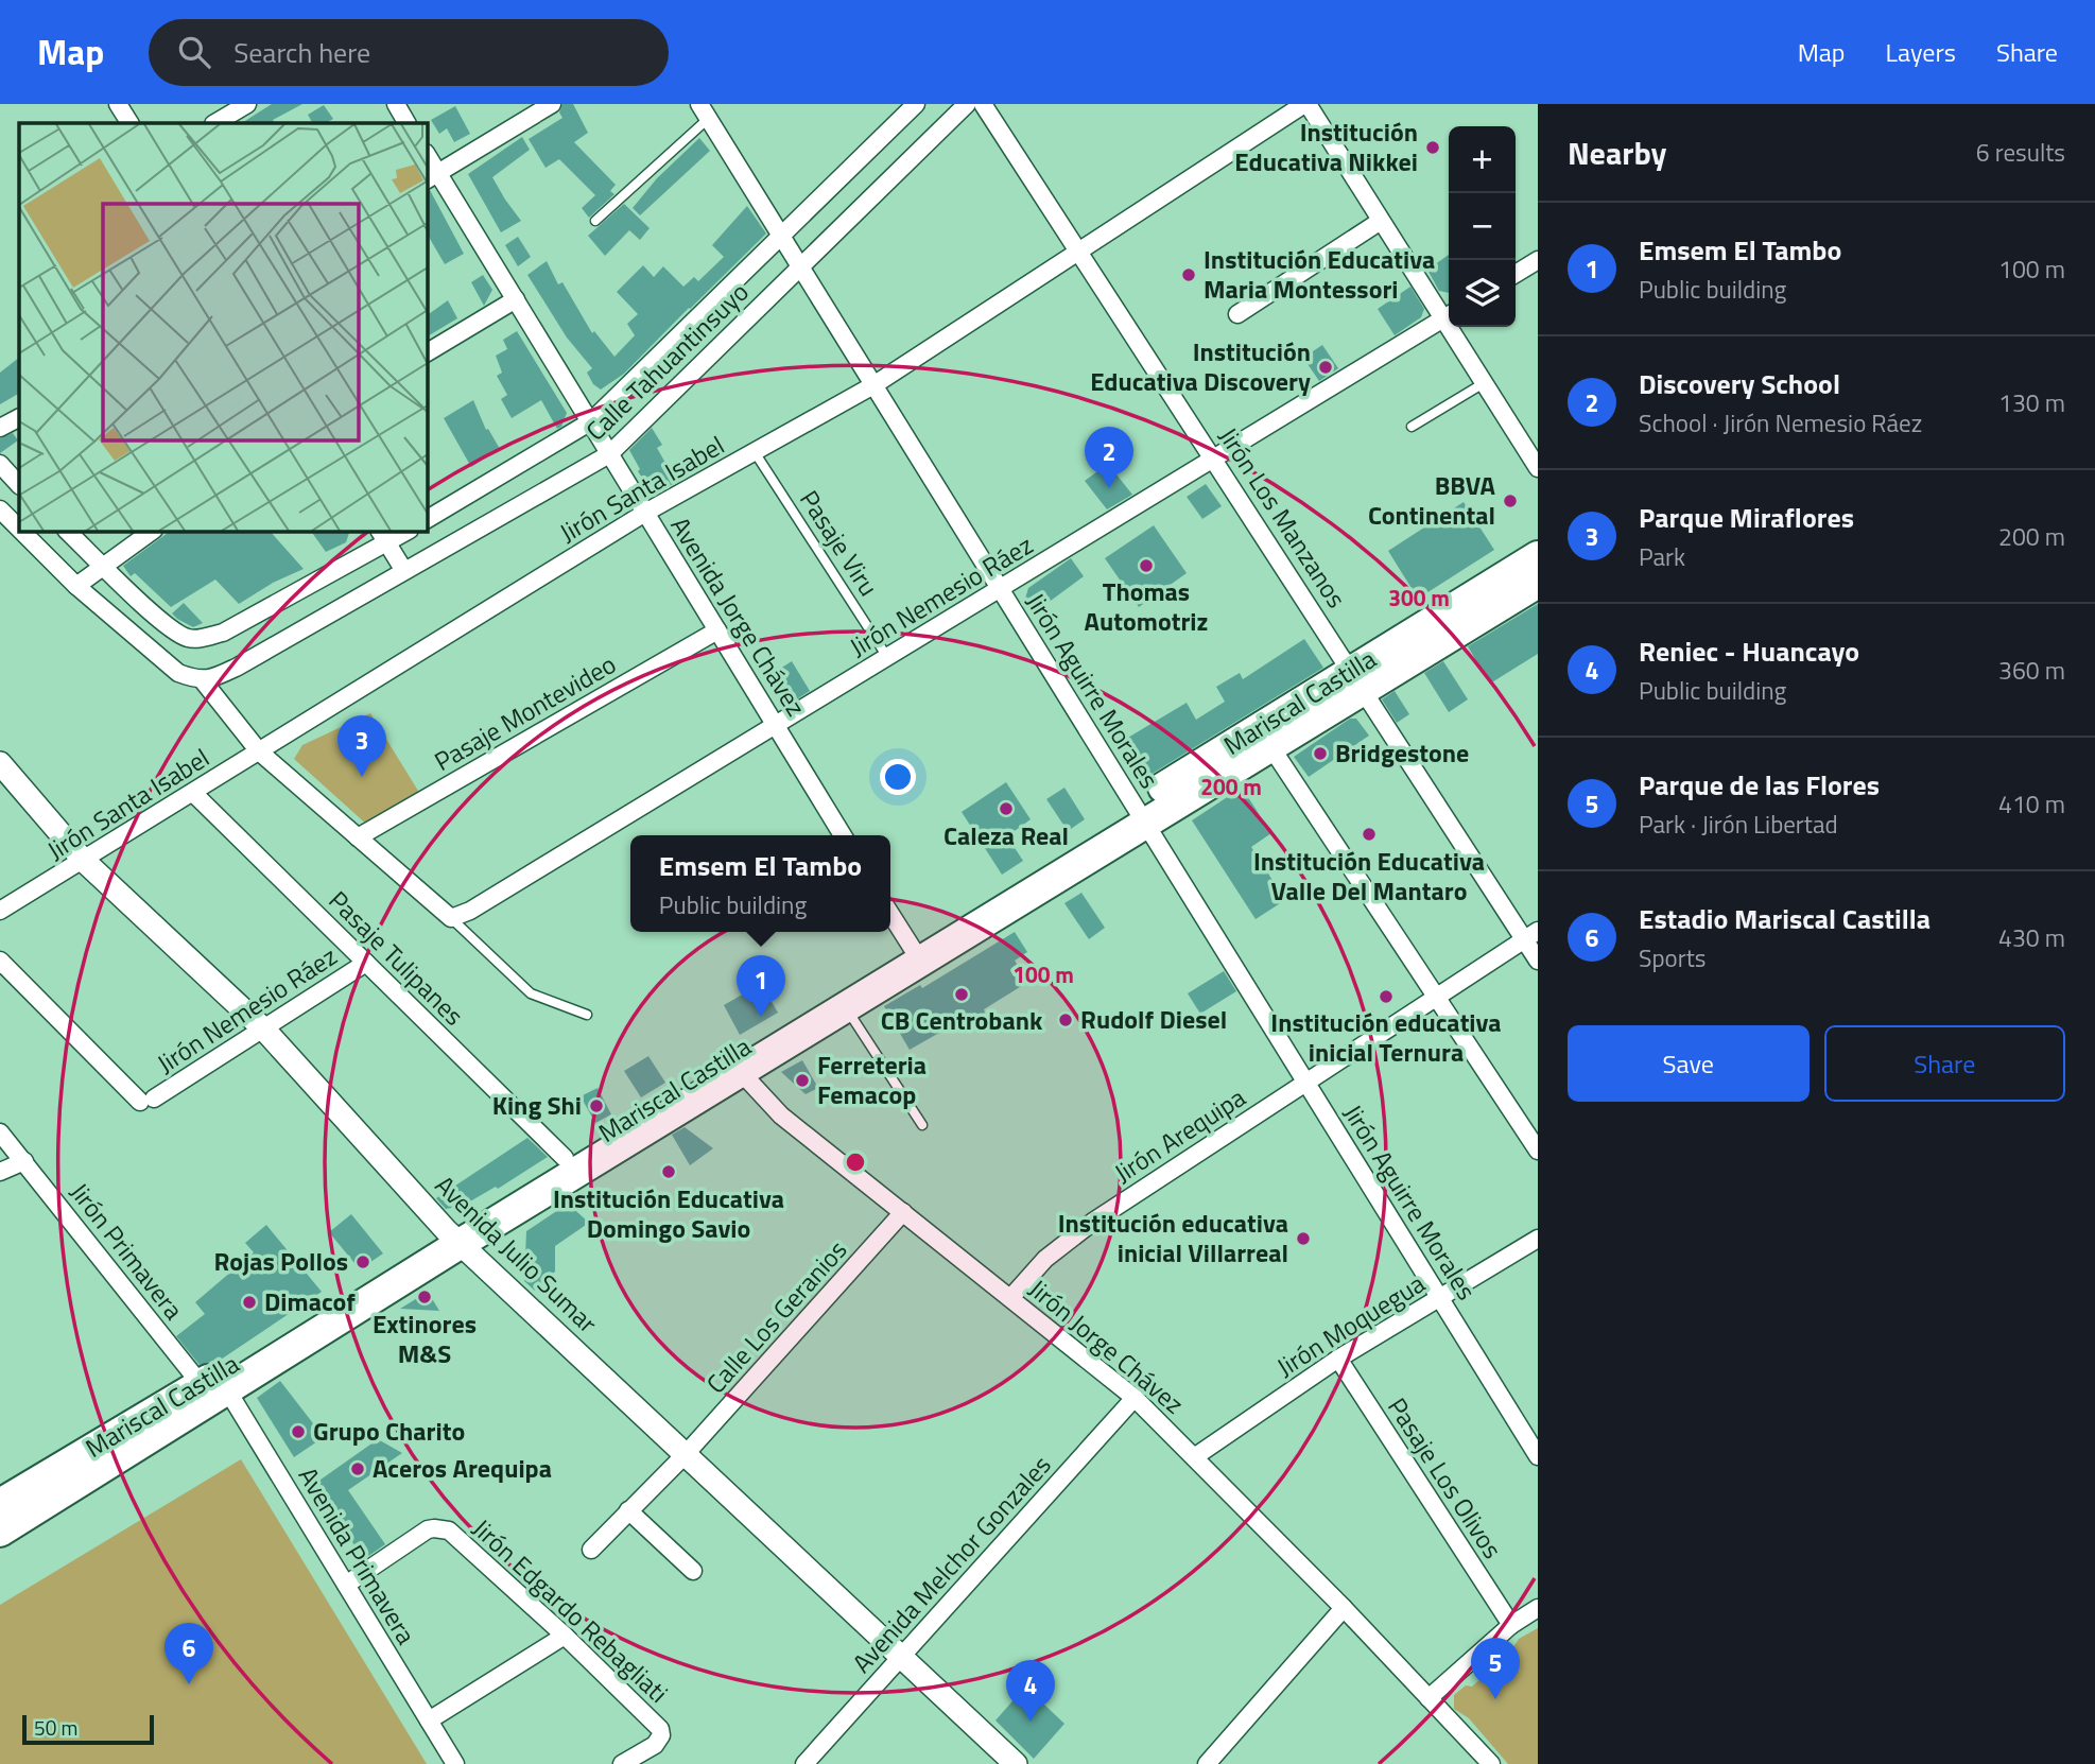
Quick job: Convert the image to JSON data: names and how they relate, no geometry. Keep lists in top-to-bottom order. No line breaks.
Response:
{"streets":{"highway":["Mariscal Castilla"],"street":["Calle Tahuantinsuyo","Jirón Santa Isabel","Jirón Los Manzanos","Jirón Nemesio Ráez","Avenida Jorge Chávez","Jirón Aguirre Morales","Pasaje Montevideo","Pasaje Tulipanes","Jirón Arequipa","Jirón Primavera","Avenida Julio Sumar","Calle Los Geranios","Jirón Moquegua","Jirón Jorge Chávez","Pasaje Los Olivos","Avenida Primavera","Avenida Melchor Gonzales","Jirón Edgardo Rebagliati"],"lane":["Pasaje Viru"]},"crossings":[["Calle Tahuantinsuyo","Avenida Jorge Chávez"],["Calle Tahuantinsuyo","Jirón Aguirre Morales"],["Jirón Santa Isabel","Jirón Los Manzanos"],["Jirón Santa Isabel","Pasaje Viru"],["Jirón Santa Isabel","Avenida Jorge Chávez"],["Jirón Santa Isabel","Jirón Aguirre Morales"],["Jirón Santa Isabel","Pasaje Tulipanes"],["Jirón Santa Isabel","Avenida Julio Sumar"],["Jirón Los Manzanos","Jirón Nemesio Ráez"],["Jirón Los Manzanos","Mariscal Castilla"],["Jirón Los Manzanos","Jirón Arequipa"],["Pasaje Viru","Jirón Nemesio Ráez"],["Jirón Nemesio Ráez","Avenida Jorge Chávez"],["Jirón Nemesio Ráez","Jirón Aguirre Morales"],["Jirón Nemesio Ráez","Pasaje Tulipanes"],["Jirón Nemesio Ráez","Avenida Julio Sumar"],["Avenida Jorge Chávez","Pasaje Montevideo"],["Jirón Aguirre Morales","Mariscal Castilla"],["Jirón Aguirre Morales","Jirón Arequipa"],["Jirón Aguirre Morales","Jirón Moquegua"],["Mariscal Castilla","Pasaje Tulipanes"],["Mariscal Castilla","Jirón Primavera"],["Mariscal Castilla","Avenida Julio Sumar"],["Mariscal Castilla","Jirón Jorge Chávez"],["Mariscal Castilla","Avenida Primavera"],["Jirón Arequipa","Jirón Jorge Chávez"],["Jirón Primavera","Avenida Primavera"],["Avenida Julio Sumar","Calle Los Geranios"],["Avenida Julio Sumar","Avenida Melchor Gonzales"],["Calle Los Geranios","Jirón Jorge Chávez"],["Jirón Moquegua","Jirón Jorge Chávez"],["Jirón Moquegua","Pasaje Los Olivos"],["Jirón Jorge Chávez","Avenida Melchor Gonzales"],["Avenida Primavera","Jirón Edgardo Rebagliati"]],"places":["Institución Educativa Nikkei","Institución Educativa Maria Montessori","Institución Educativa Discovery","BBVA Continental","Thomas Automotriz","Bridgestone","Caleza Real","Institución Educativa Valle Del Mantaro","CB Centrobank","Institución educativa inicial Ternura","Rudolf Diesel","Ferreteria Femacop","King Shi","Institución Educativa Domingo Savio","Institución educativa inicial Villarreal","Rojas Pollos","Extinores M&S","Dimacof","Grupo Charito","Aceros Arequipa"],"scale_bar":"50 m","page":{"header":"Map","search":"Search here","nav":["Map","Layers","Share"],"heading":["Nearby","6 results"],"map_buttons":["+","−"],"list":[{"mark":"1","name":"Emsem El Tambo","note":"Public building","value":"100 m"},{"mark":"2","name":"Discovery School","note":"School · Jirón Nemesio Ráez","value":"130 m"},{"mark":"3","name":"Parque Miraflores","note":"Park","value":"200 m"},{"mark":"4","name":"Reniec - Huancayo","note":"Public building","value":"360 m"},{"mark":"5","name":"Parque de las Flores","note":"Park · Jirón Libertad","value":"410 m"},{"mark":"6","name":"Estadio Mariscal Castilla","note":"Sports","value":"430 m"}],"pins":["2","3","1","6","5","4"],"popup":["Emsem El Tambo","Public building"],"buttons":["Save","Share"],"scale":"50 m"},"rings":["300 m","200 m","100 m"]}
